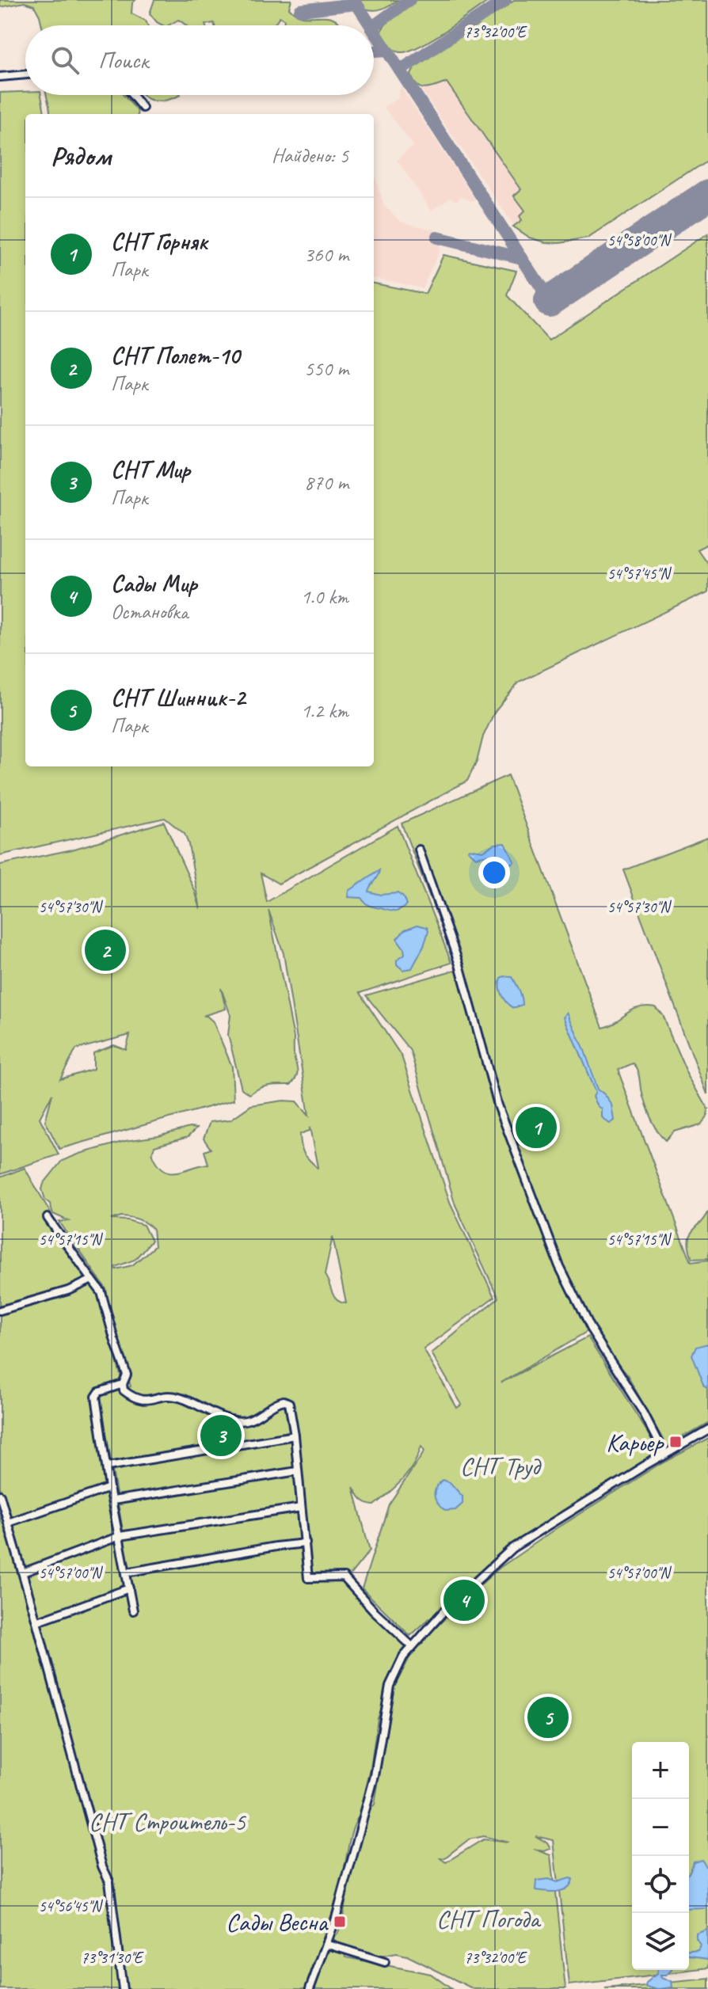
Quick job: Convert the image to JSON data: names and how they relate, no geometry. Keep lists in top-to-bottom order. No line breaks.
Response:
{"parks":["СНТ Труд","СНТ Строитель-5","СНТ Погода"],"places":{"transit":["Карьер","Сады Весна"]},"page":{"search":"Поиск","heading":["Рядом","Найдено: 5"],"list":[{"mark":"1","name":"СНТ Горняк","note":"Парк","value":"360 m"},{"mark":"2","name":"СНТ Полет-10","note":"Парк","value":"550 m"},{"mark":"3","name":"СНТ Мир","note":"Парк","value":"870 m"},{"mark":"4","name":"Сады Мир","note":"Остановка","value":"1.0 km"},{"mark":"5","name":"СНТ Шинник-2","note":"Парк","value":"1.2 km"}],"pins":["2","1","3","4","5"],"map_buttons":["+","−"]},"coordinates":["73°32'00\"E","54°58'00\"N","54°57'45\"N","54°57'30\"N","54°57'15\"N","54°57'00\"N","54°56'45\"N","73°31'30\"E"]}
